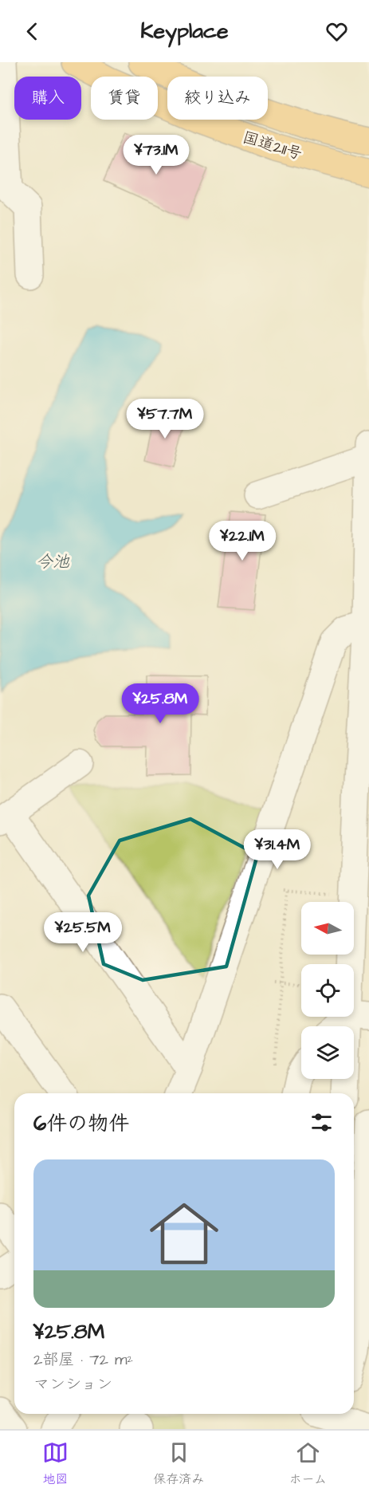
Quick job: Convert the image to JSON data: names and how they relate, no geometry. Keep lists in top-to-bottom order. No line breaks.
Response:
{"streets":{"highway":["国道211号"]},"water":["今池"],"north":"left","page":{"header":"Keyplace","chip":["購入","賃貸","絞り込み"],"price":["¥73.1M","¥57.7M","¥22.1M","¥25.8M","¥31.4M","¥25.5M"],"heading":"6件の物件","list":[{"name":"¥25.8M","note":"2部屋 · 72 m² · マンション"}],"tabs":["地図","保存済み","ホーム"]}}
